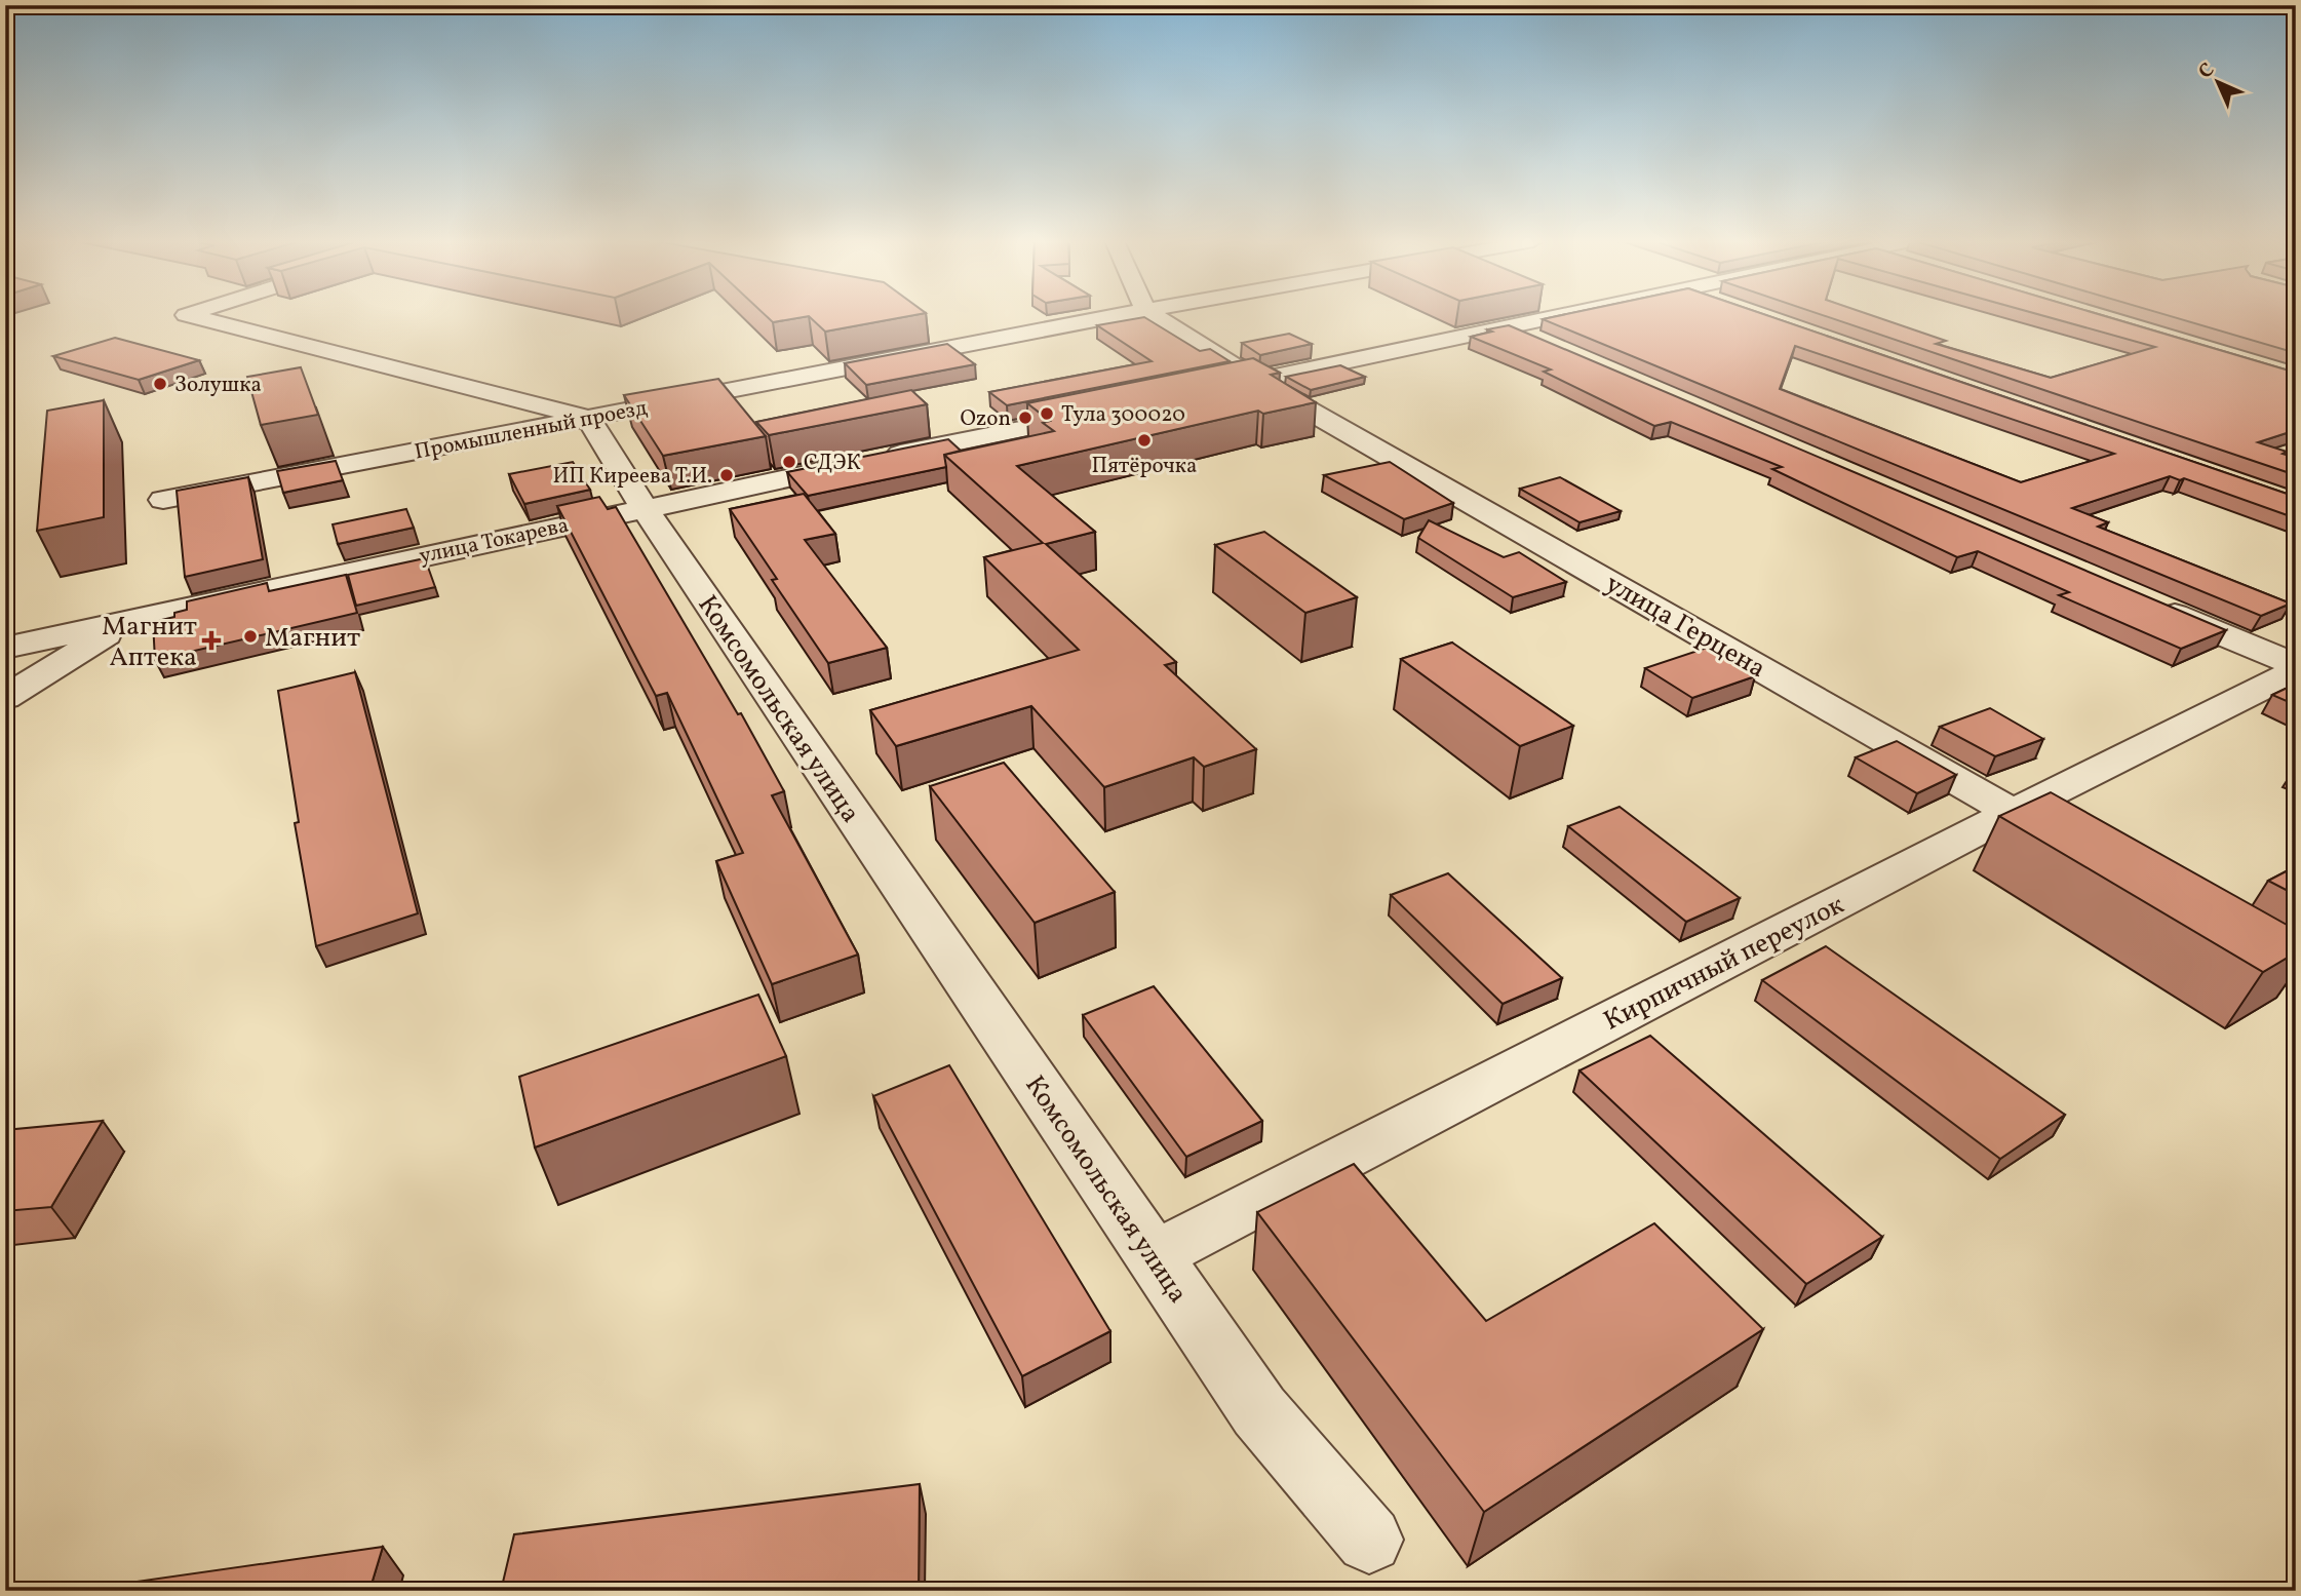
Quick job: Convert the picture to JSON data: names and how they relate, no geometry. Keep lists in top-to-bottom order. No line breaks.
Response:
{"streets":{"street":["Промышленный проезд","улица Токарева","улица Герцена","Комсомольская улица","Кирпичный переулок"]},"crossings":[["Промышленный проезд","Комсомольская улица"],["улица Токарева","Комсомольская улица"],["улица Герцена","Кирпичный переулок"],["Комсомольская улица","Кирпичный переулок"]],"places":{"other":["Золушка","Тула 300020","Ozon","Пятёрочка","СДЭК","ИП Киреева Т.И.","Магнит"],"health":["Магнит Аптека"]},"north":"top left"}
